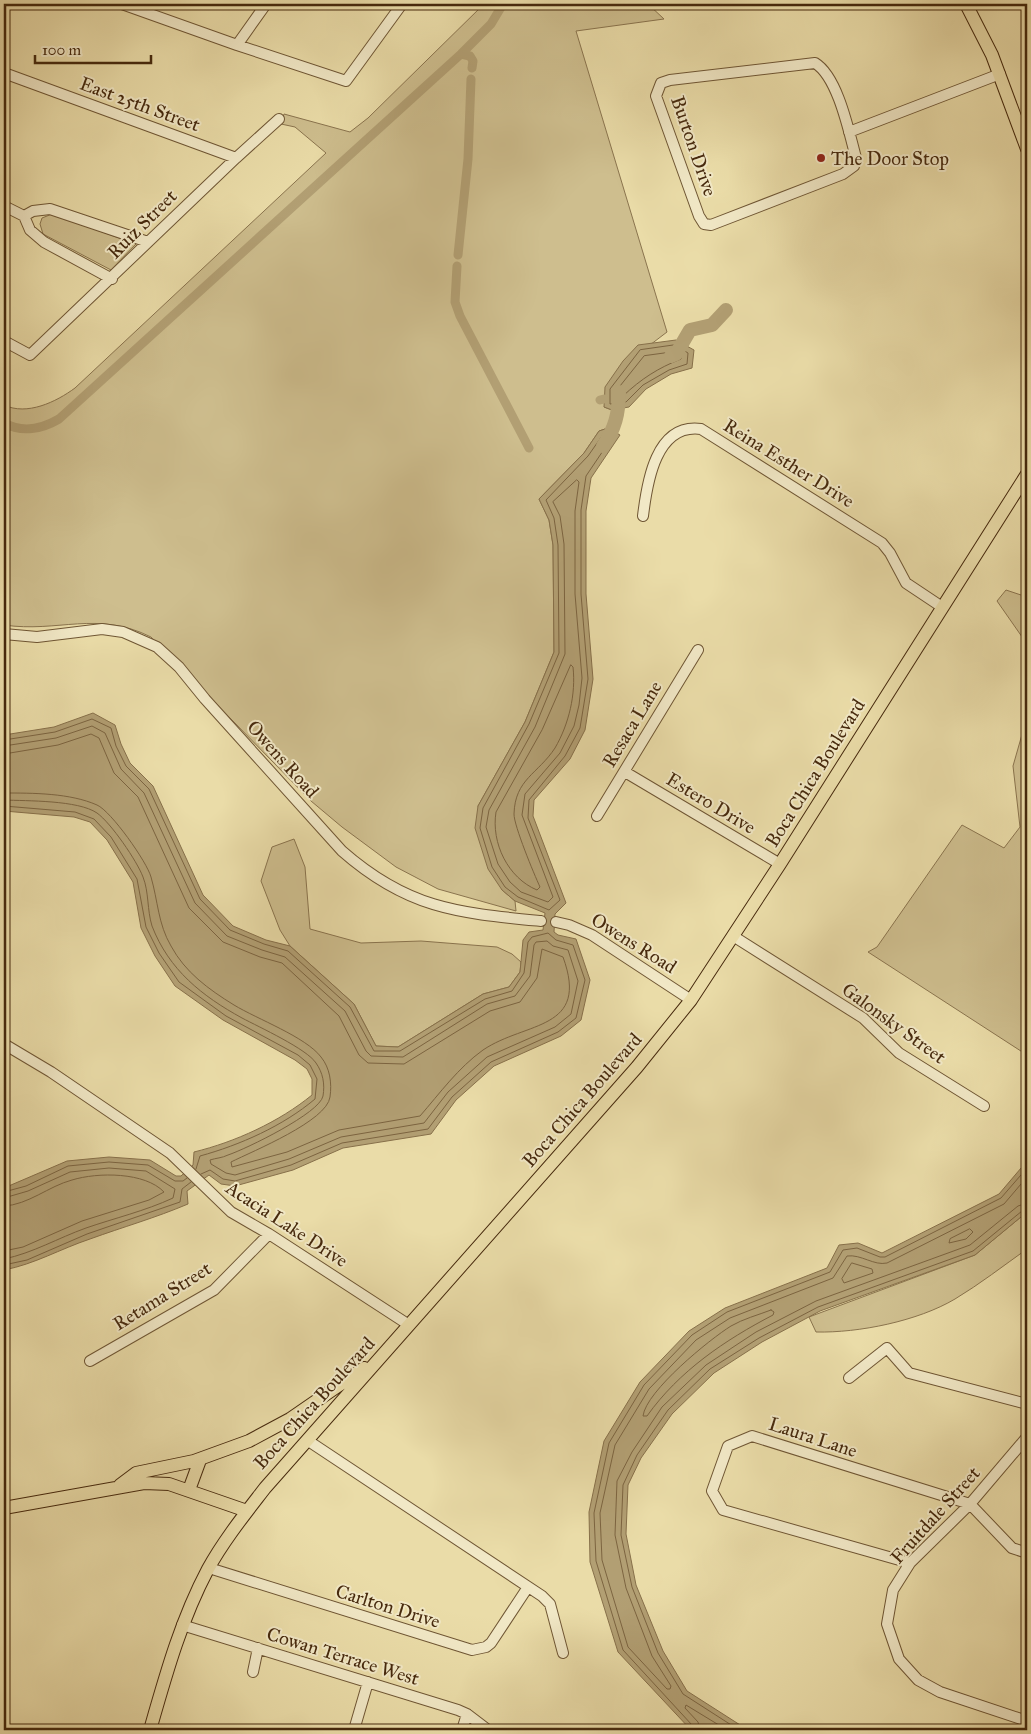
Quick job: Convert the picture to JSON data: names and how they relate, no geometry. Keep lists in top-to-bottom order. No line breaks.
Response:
{"streets":{"main road":["Boca Chica Boulevard"],"street":["East 25th Street","Burton Drive","Ruiz Street","Reina Esther Drive","Resaca Lane","Owens Road","Estero Drive","Galonsky Street","Acacia Lake Drive","Retama Street","Laura Lane","Fruitdale Street","Carlton Drive","Cowan Terrace West"]},"crossings":[["East 25th Street","Ruiz Street"],["Reina Esther Drive","Boca Chica Boulevard"],["Resaca Lane","Estero Drive"],["Owens Road","Boca Chica Boulevard"],["Boca Chica Boulevard","Estero Drive"],["Boca Chica Boulevard","Galonsky Street"],["Boca Chica Boulevard","Acacia Lake Drive"],["Boca Chica Boulevard","Carlton Drive"],["Boca Chica Boulevard","Cowan Terrace West"],["Acacia Lake Drive","Retama Street"],["Laura Lane","Fruitdale Street"]],"places":["The Door Stop"],"scale_bar":"100 m"}
